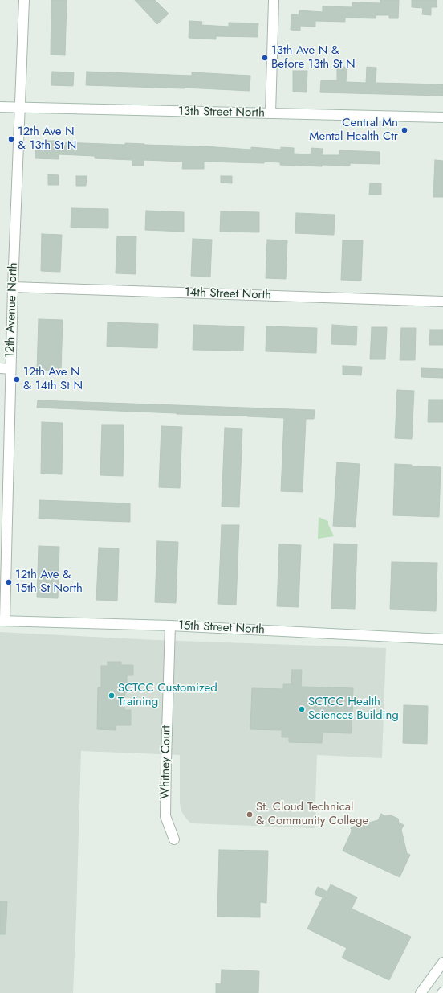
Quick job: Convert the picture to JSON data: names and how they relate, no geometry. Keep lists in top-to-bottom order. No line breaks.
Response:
{"streets":{"street":["13th Street North","14th Street North","12th Avenue North","15th Street North","Whitney Court"]},"crossings":[["13th Street North","12th Avenue North"],["14th Street North","12th Avenue North"],["12th Avenue North","15th Street North"],["15th Street North","Whitney Court"]],"places":["13th Ave N & Before 13th St N","Central Mn Mental Health Ctr","12th Ave N & 13th St N","12th Ave N & 14th St N","12th Ave & 15th St North","SCTCC Customized Training","SCTCC Health Sciences Building","St. Cloud Technical & Community College"]}
